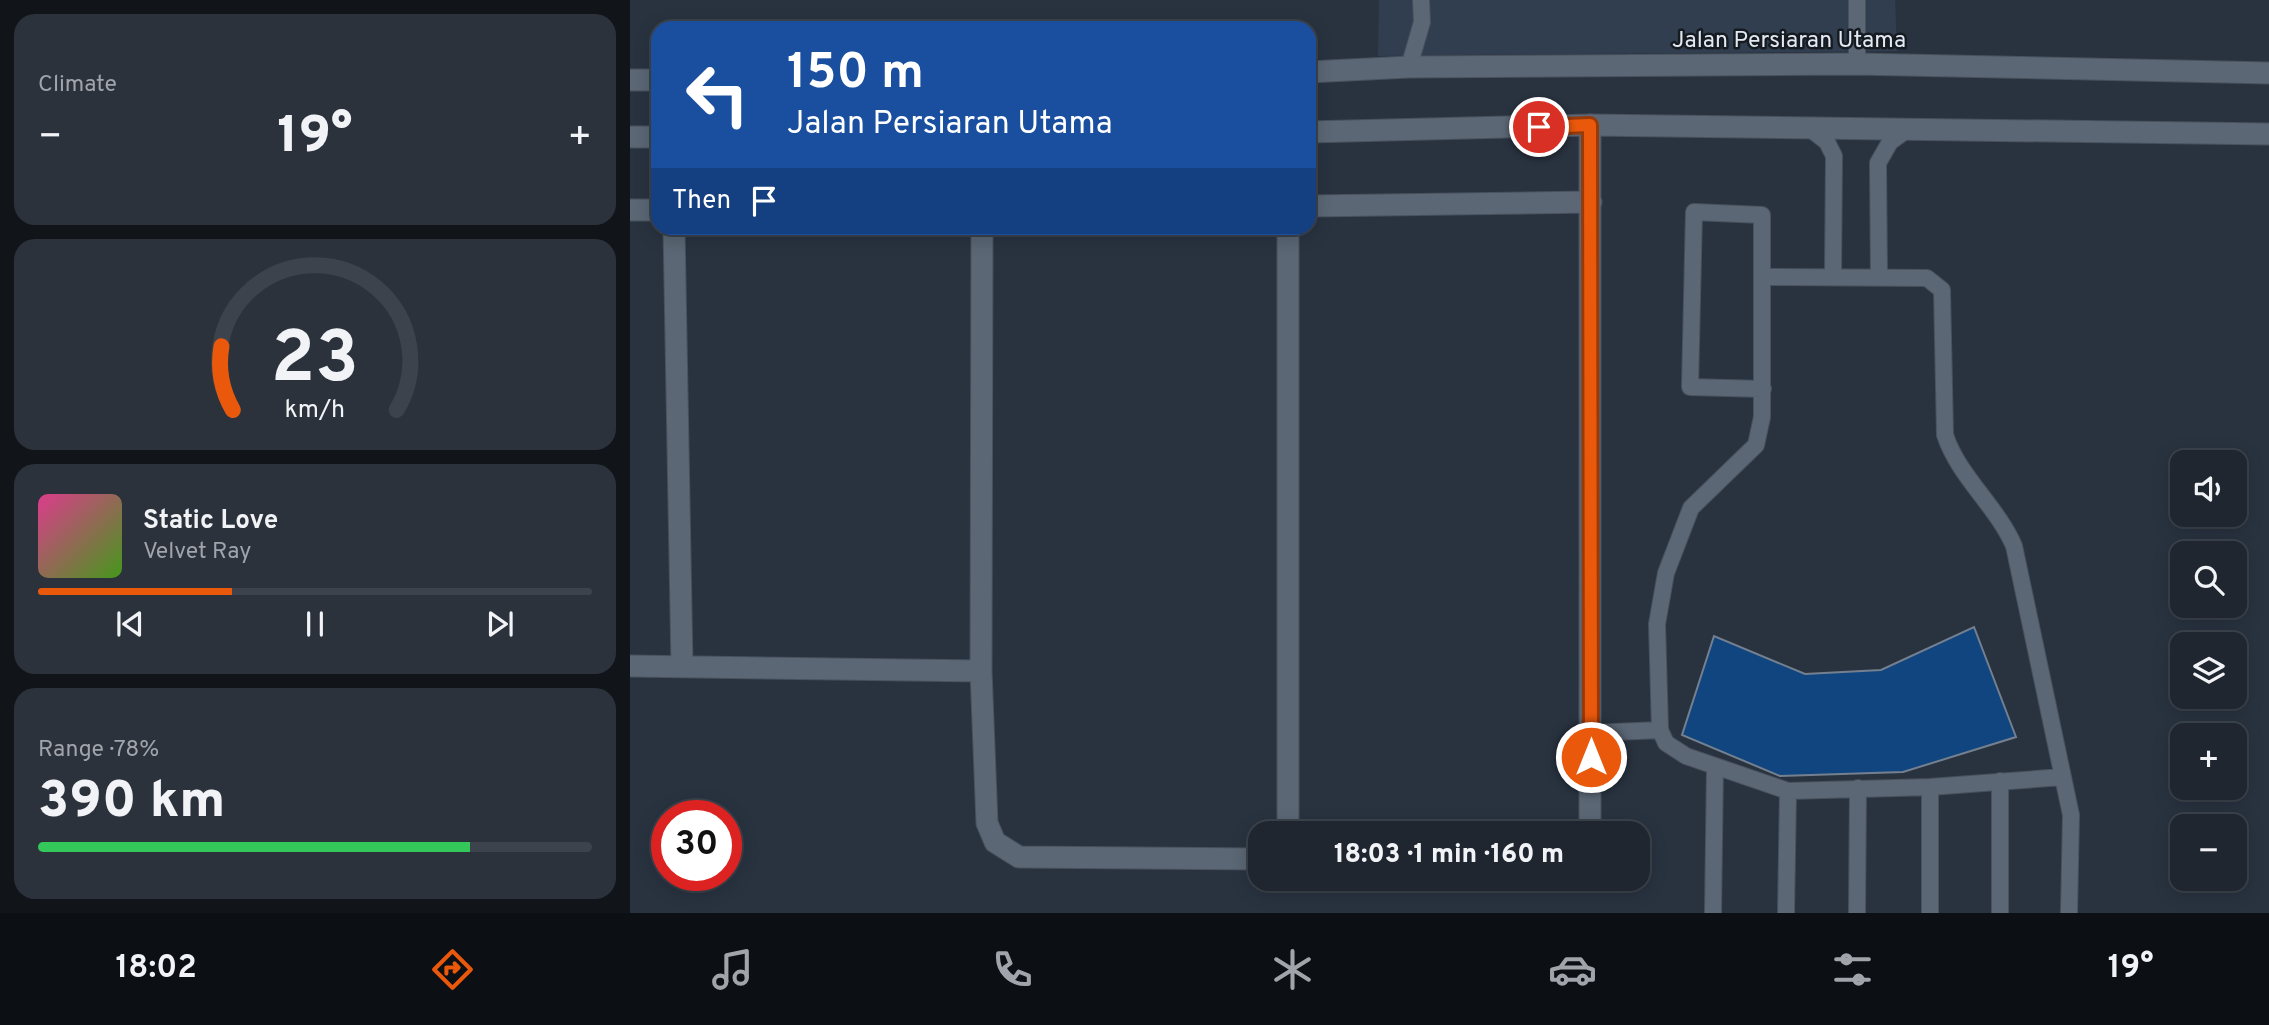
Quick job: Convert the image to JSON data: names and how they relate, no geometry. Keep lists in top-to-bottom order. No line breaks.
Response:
{"streets":{"street":["Jalan Persiaran Utama"]},"page":{"tile":["Climate",["Range · 78%","390 km"]],"turn":["150 m","Jalan Persiaran Utama"],"heat":["−","19°","+"],"then":"Then","map_buttons":["+","−"],"song":["Static Love","Velvet Ray"],"limit":"30","trip":"18:03 · 1 min · 160 m","tabs":["18:02","19°"],"gauge":["23","km/h"]}}
